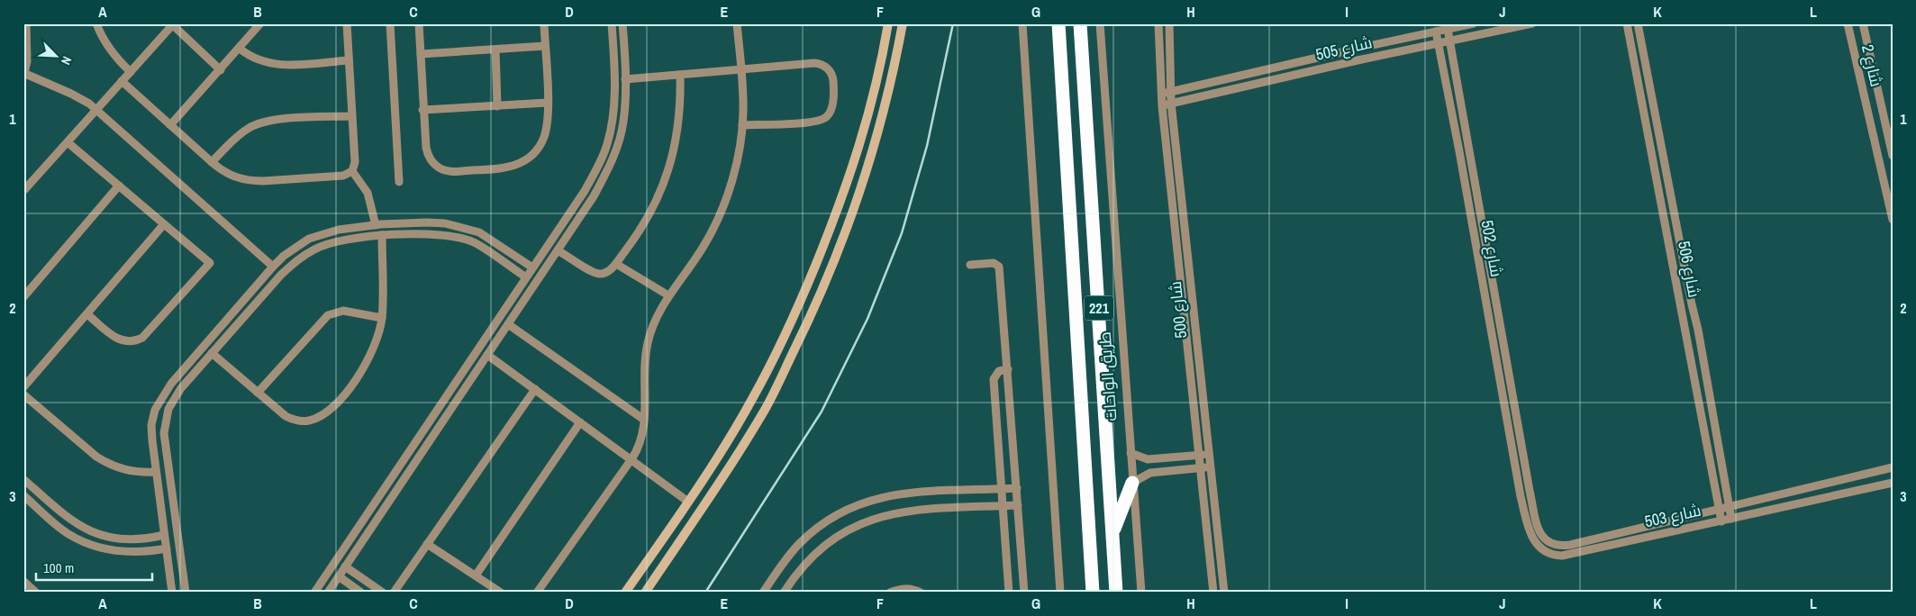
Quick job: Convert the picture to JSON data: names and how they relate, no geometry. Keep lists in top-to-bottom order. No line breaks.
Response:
{"streets":{"highway":["221","طريق الواحات"],"street":["شارع 505","شارع 2","شارع 502","شارع 506","شارع 500","شارع 503"]},"crossings":[["شارع 505","شارع 502"],["شارع 505","شارع 500"],["شارع 502","شارع 503"],["شارع 506","شارع 503"]],"scale_bar":"100 m","north":"bottom right","grid":{"columns":["A","B","C","D","E","F","G","H","I","J","K","L"],"rows":["1","2","3"]}}
